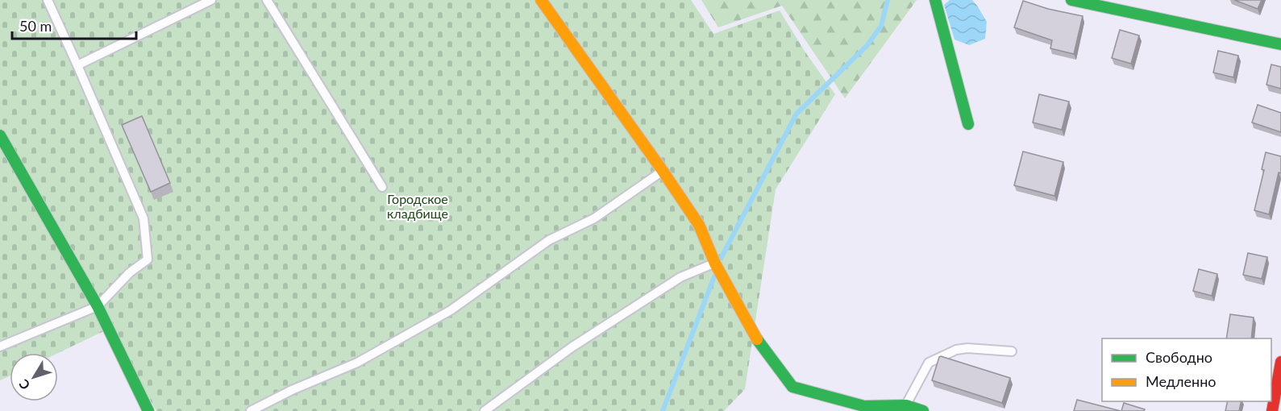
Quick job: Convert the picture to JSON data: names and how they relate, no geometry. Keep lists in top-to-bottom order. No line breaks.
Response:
{"parks":["Городское кладбище"],"legend":["Свободно","Медленно"],"scale_bar":"50 m","north":"bottom left"}
